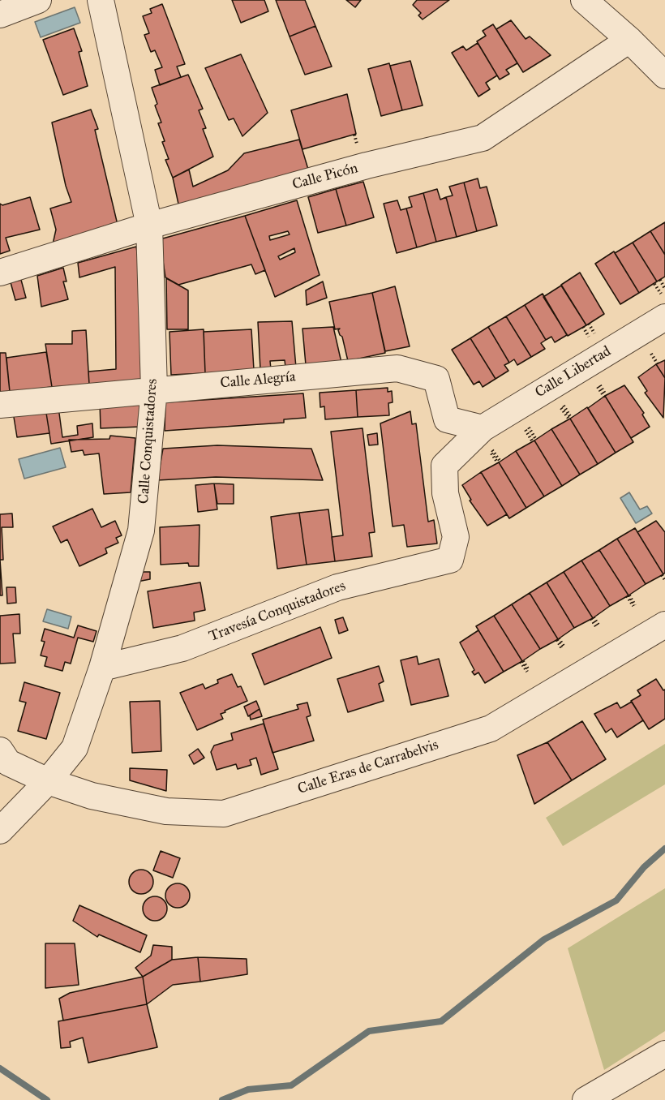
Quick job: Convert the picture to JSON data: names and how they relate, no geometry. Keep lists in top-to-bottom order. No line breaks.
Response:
{"streets":{"street":["Calle Picón","Calle Libertad","Calle Alegría","Calle Conquistadores","Travesía Conquistadores","Calle Eras de Carrabelvis"]},"crossings":[["Calle Picón","Calle Conquistadores"],["Calle Alegría","Calle Conquistadores"],["Calle Conquistadores","Travesía Conquistadores"],["Calle Conquistadores","Calle Eras de Carrabelvis"]]}
